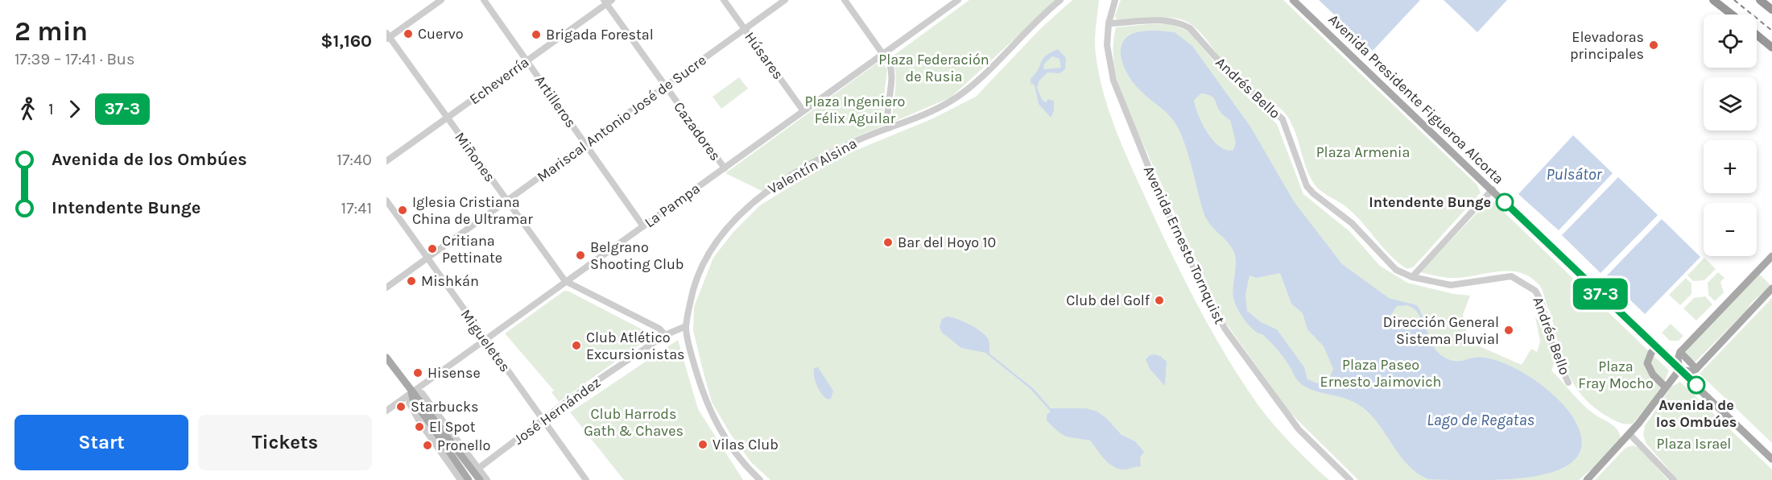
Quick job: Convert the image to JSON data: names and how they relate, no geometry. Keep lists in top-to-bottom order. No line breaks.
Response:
{"streets":{"main road":["Avenida Presidente Figueroa Alcorta"],"street":["Húsares","Echeverría","Andrés Bello","Artilleros","Mariscal Antonio José de Sucre","Cazadores","Miñones","Valentín Alsina","La Pampa","Avenida Ernesto Tornquist","Migueletes","José Hernández"]},"crossings":[["Húsares","Mariscal Antonio José de Sucre"],["Húsares","La Pampa"],["Echeverría","Artilleros"],["Echeverría","Cazadores"],["Echeverría","Miñones"],["Andrés Bello","Avenida Ernesto Tornquist"],["Artilleros","Mariscal Antonio José de Sucre"],["Artilleros","La Pampa"],["Mariscal Antonio José de Sucre","Cazadores"],["Mariscal Antonio José de Sucre","Miñones"],["Mariscal Antonio José de Sucre","Migueletes"],["Cazadores","La Pampa"],["Miñones","La Pampa"],["Miñones","José Hernández"],["Valentín Alsina","José Hernández"],["La Pampa","Migueletes"],["Migueletes","José Hernández"]],"water":["Pulsátor","Lago de Regatas"],"parks":["Plaza Federación de Rusia","Plaza Ingeniero Félix Aguilar","Plaza Armenia","Plaza Paseo Ernesto Jaimovich","Plaza Fray Mocho","Club Harrods Gath & Chaves","Plaza Israel"],"places":["Cuervo","Brigada Forestal","Elevadoras principales","Intendente Bunge","Iglesia Cristiana China de Ultramar","Bar del Hoyo 10","Critiana Pettinate","Belgrano Shooting Club","Mishkán","Club del Golf","Dirección General Sistema Pluvial","Club Atlético Excursionistas","Hisense","Avenida de los Ombúes","Starbucks","El Spot","Vilas Club","Pronello"],"lines":["bus line 37-3"],"page":{"heading":["2 min","17:39 – 17:41 · Bus","$1,160"],"on_map":"37-3","map_buttons":["+","−"],"legs":["1","37-3"],"list":[{"name":"Avenida de los Ombúes","value":"17:40"},{"name":"Intendente Bunge","value":"17:41"}],"buttons":["Start","Tickets"]}}
